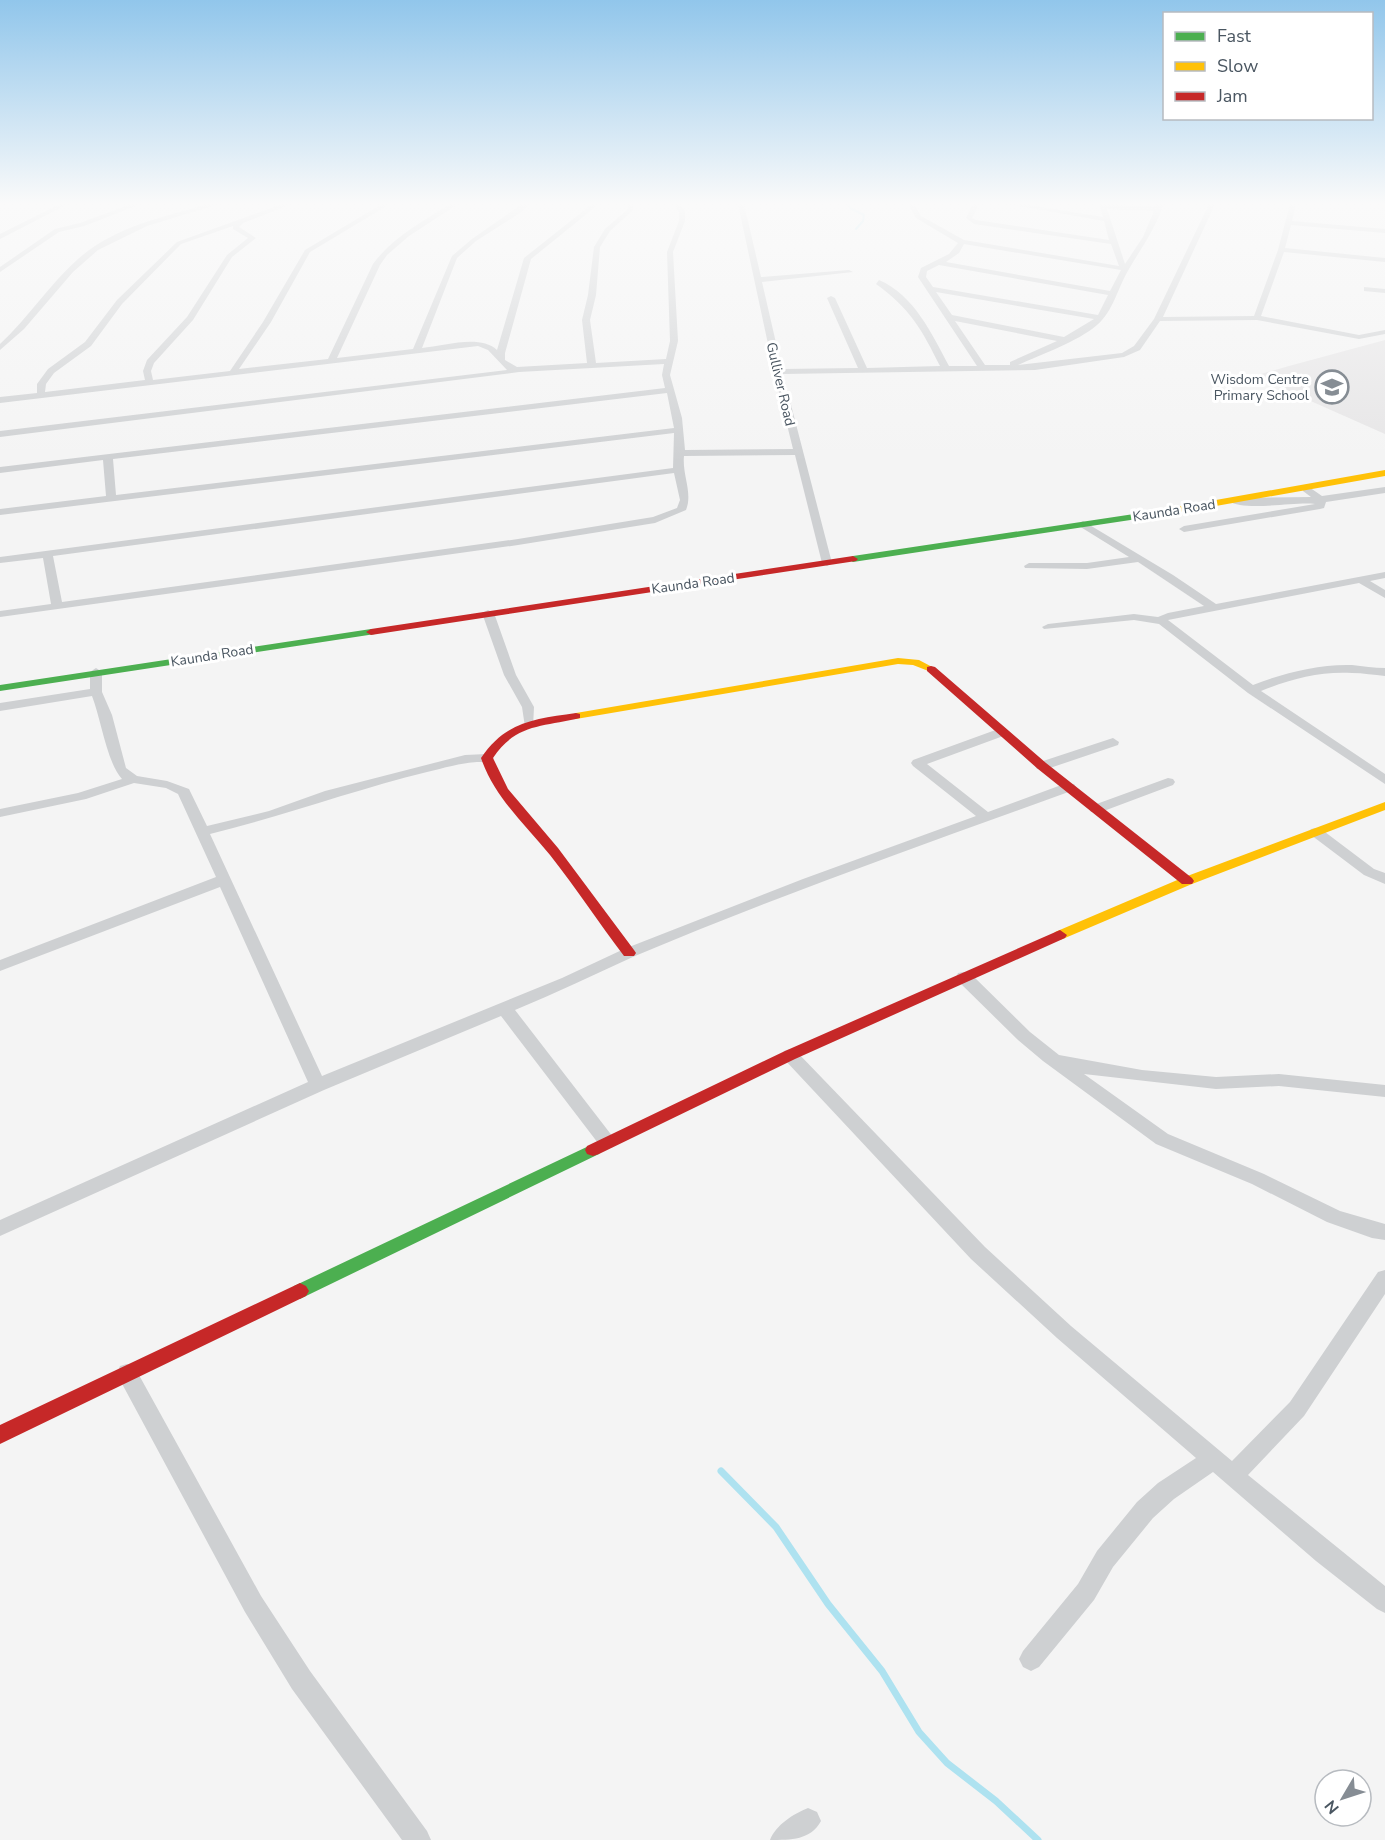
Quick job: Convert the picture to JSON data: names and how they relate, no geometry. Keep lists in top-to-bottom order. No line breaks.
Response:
{"streets":{"street":["Gulliver Road","Kaunda Road"]},"crossings":[["Gulliver Road","Kaunda Road"]],"places":{"school or university":["Wisdom Centre Primary School"]},"legend":["Fast","Slow","Jam"],"north":"bottom left"}
